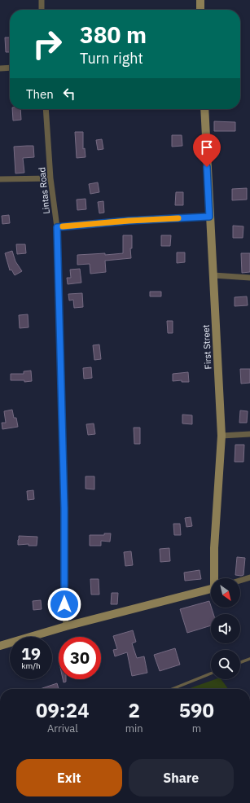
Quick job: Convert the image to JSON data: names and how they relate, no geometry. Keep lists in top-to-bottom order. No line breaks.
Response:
{"streets":{"street":["Lintas Road","First Street"]},"north":"bottom right","page":{"turn":["380 m","Turn right"],"then":"Then","speed":"19 km/h","limit":"30","eta":["09:24","Arrival","2","min","590","m"],"buttons":["Exit","Share"]}}
